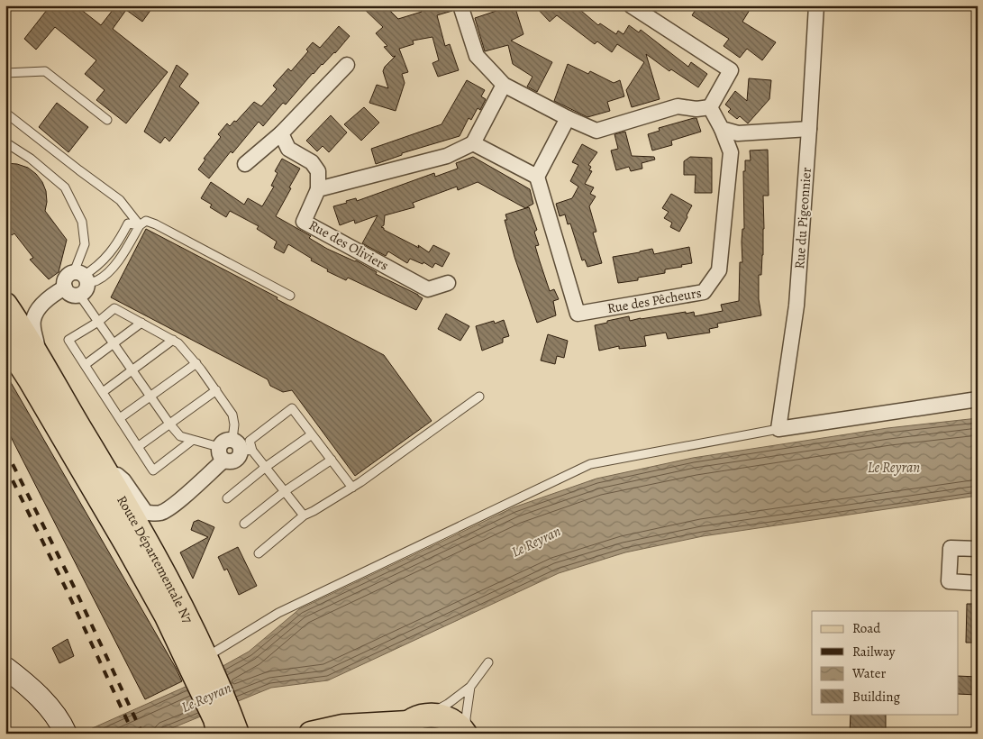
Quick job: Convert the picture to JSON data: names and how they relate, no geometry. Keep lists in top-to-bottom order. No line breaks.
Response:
{"streets":{"main road":["Route Départementale N7"],"street":["Rue du Pigeonnier","Rue des Oliviers","Rue des Pêcheurs"]},"water":["Le Reyran"],"legend":["Road","Railway","Water","Building"]}
